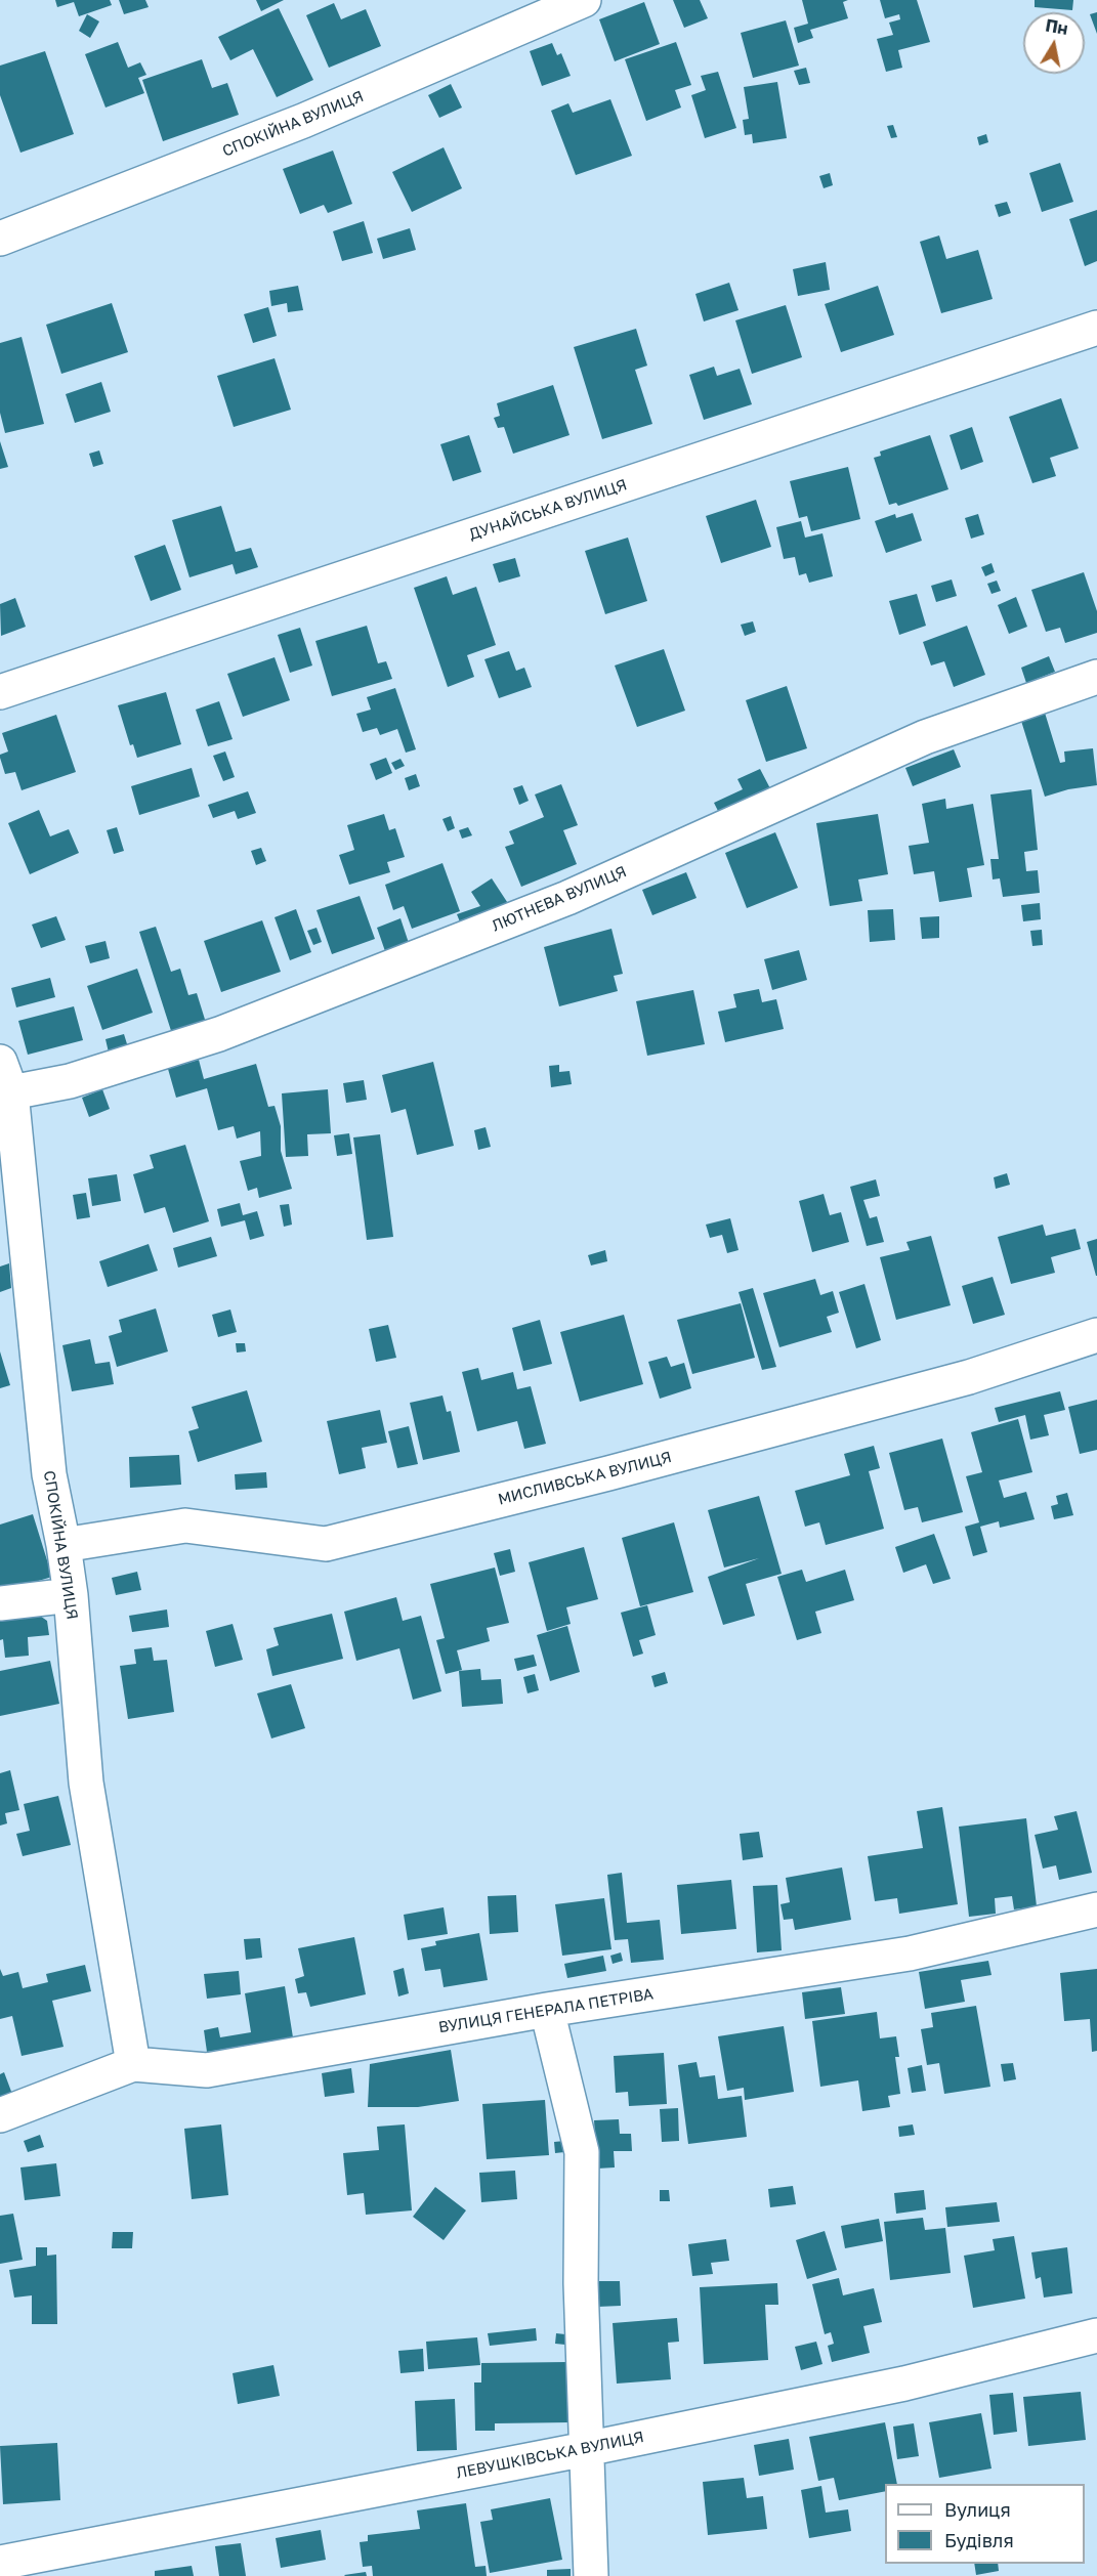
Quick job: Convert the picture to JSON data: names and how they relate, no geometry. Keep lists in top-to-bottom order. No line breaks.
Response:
{"streets":{"street":["СПОКІЙНА ВУЛИЦЯ","ДУНАЙСЬКА ВУЛИЦЯ","ЛЮТНЕВА ВУЛИЦЯ","МИСЛИВСЬКА ВУЛИЦЯ","ВУЛИЦЯ ГЕНЕРАЛА ПЕТРІВА","ЛЕВУШКІВСЬКА ВУЛИЦЯ"]},"crossings":[["СПОКІЙНА ВУЛИЦЯ","ЛЮТНЕВА ВУЛИЦЯ"],["СПОКІЙНА ВУЛИЦЯ","МИСЛИВСЬКА ВУЛИЦЯ"],["СПОКІЙНА ВУЛИЦЯ","ВУЛИЦЯ ГЕНЕРАЛА ПЕТРІВА"]],"legend":["Вулиця","Будівля"],"north":"top"}
